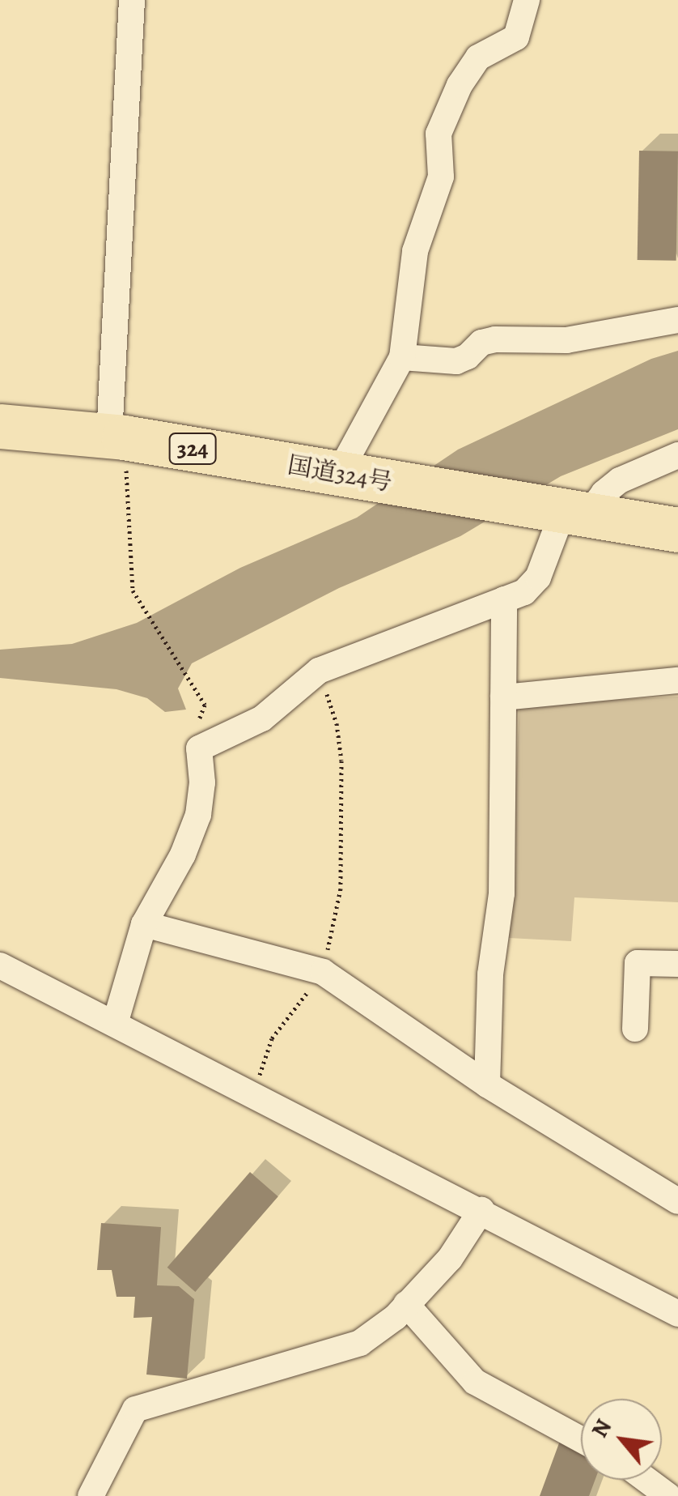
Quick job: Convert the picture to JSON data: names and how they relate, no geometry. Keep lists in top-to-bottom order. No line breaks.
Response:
{"streets":{"highway":["324","国道324号"]},"north":"top left"}
